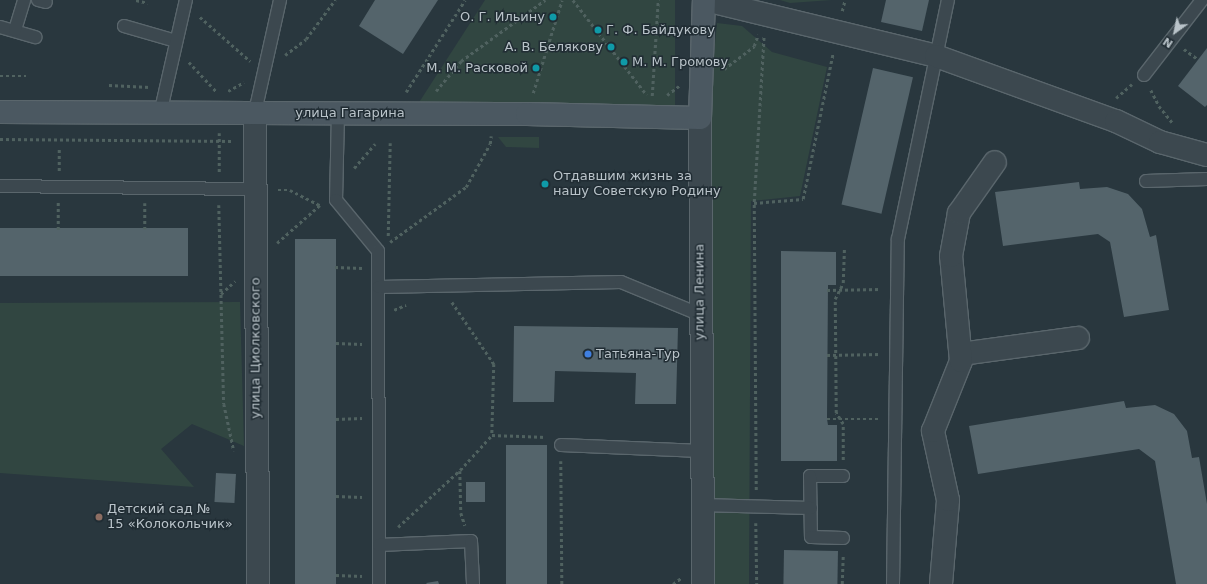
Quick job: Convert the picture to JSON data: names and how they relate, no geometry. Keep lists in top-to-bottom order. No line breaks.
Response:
{"streets":{"street":["улица Гагарина","улица Ленина","улица Циолковского"]},"crossings":[["улица Гагарина","улица Ленина"],["улица Гагарина","улица Циолковского"]],"places":["О. Г. Ильину","Г. Ф. Байдукову","А. В. Белякову","М. М. Громову","М. М. Расковой","Отдавшим жизнь за нашу Советскую Родину","Татьяна-Тур","Детский сад № 15 «Колокольчик»"],"north":"bottom left"}
